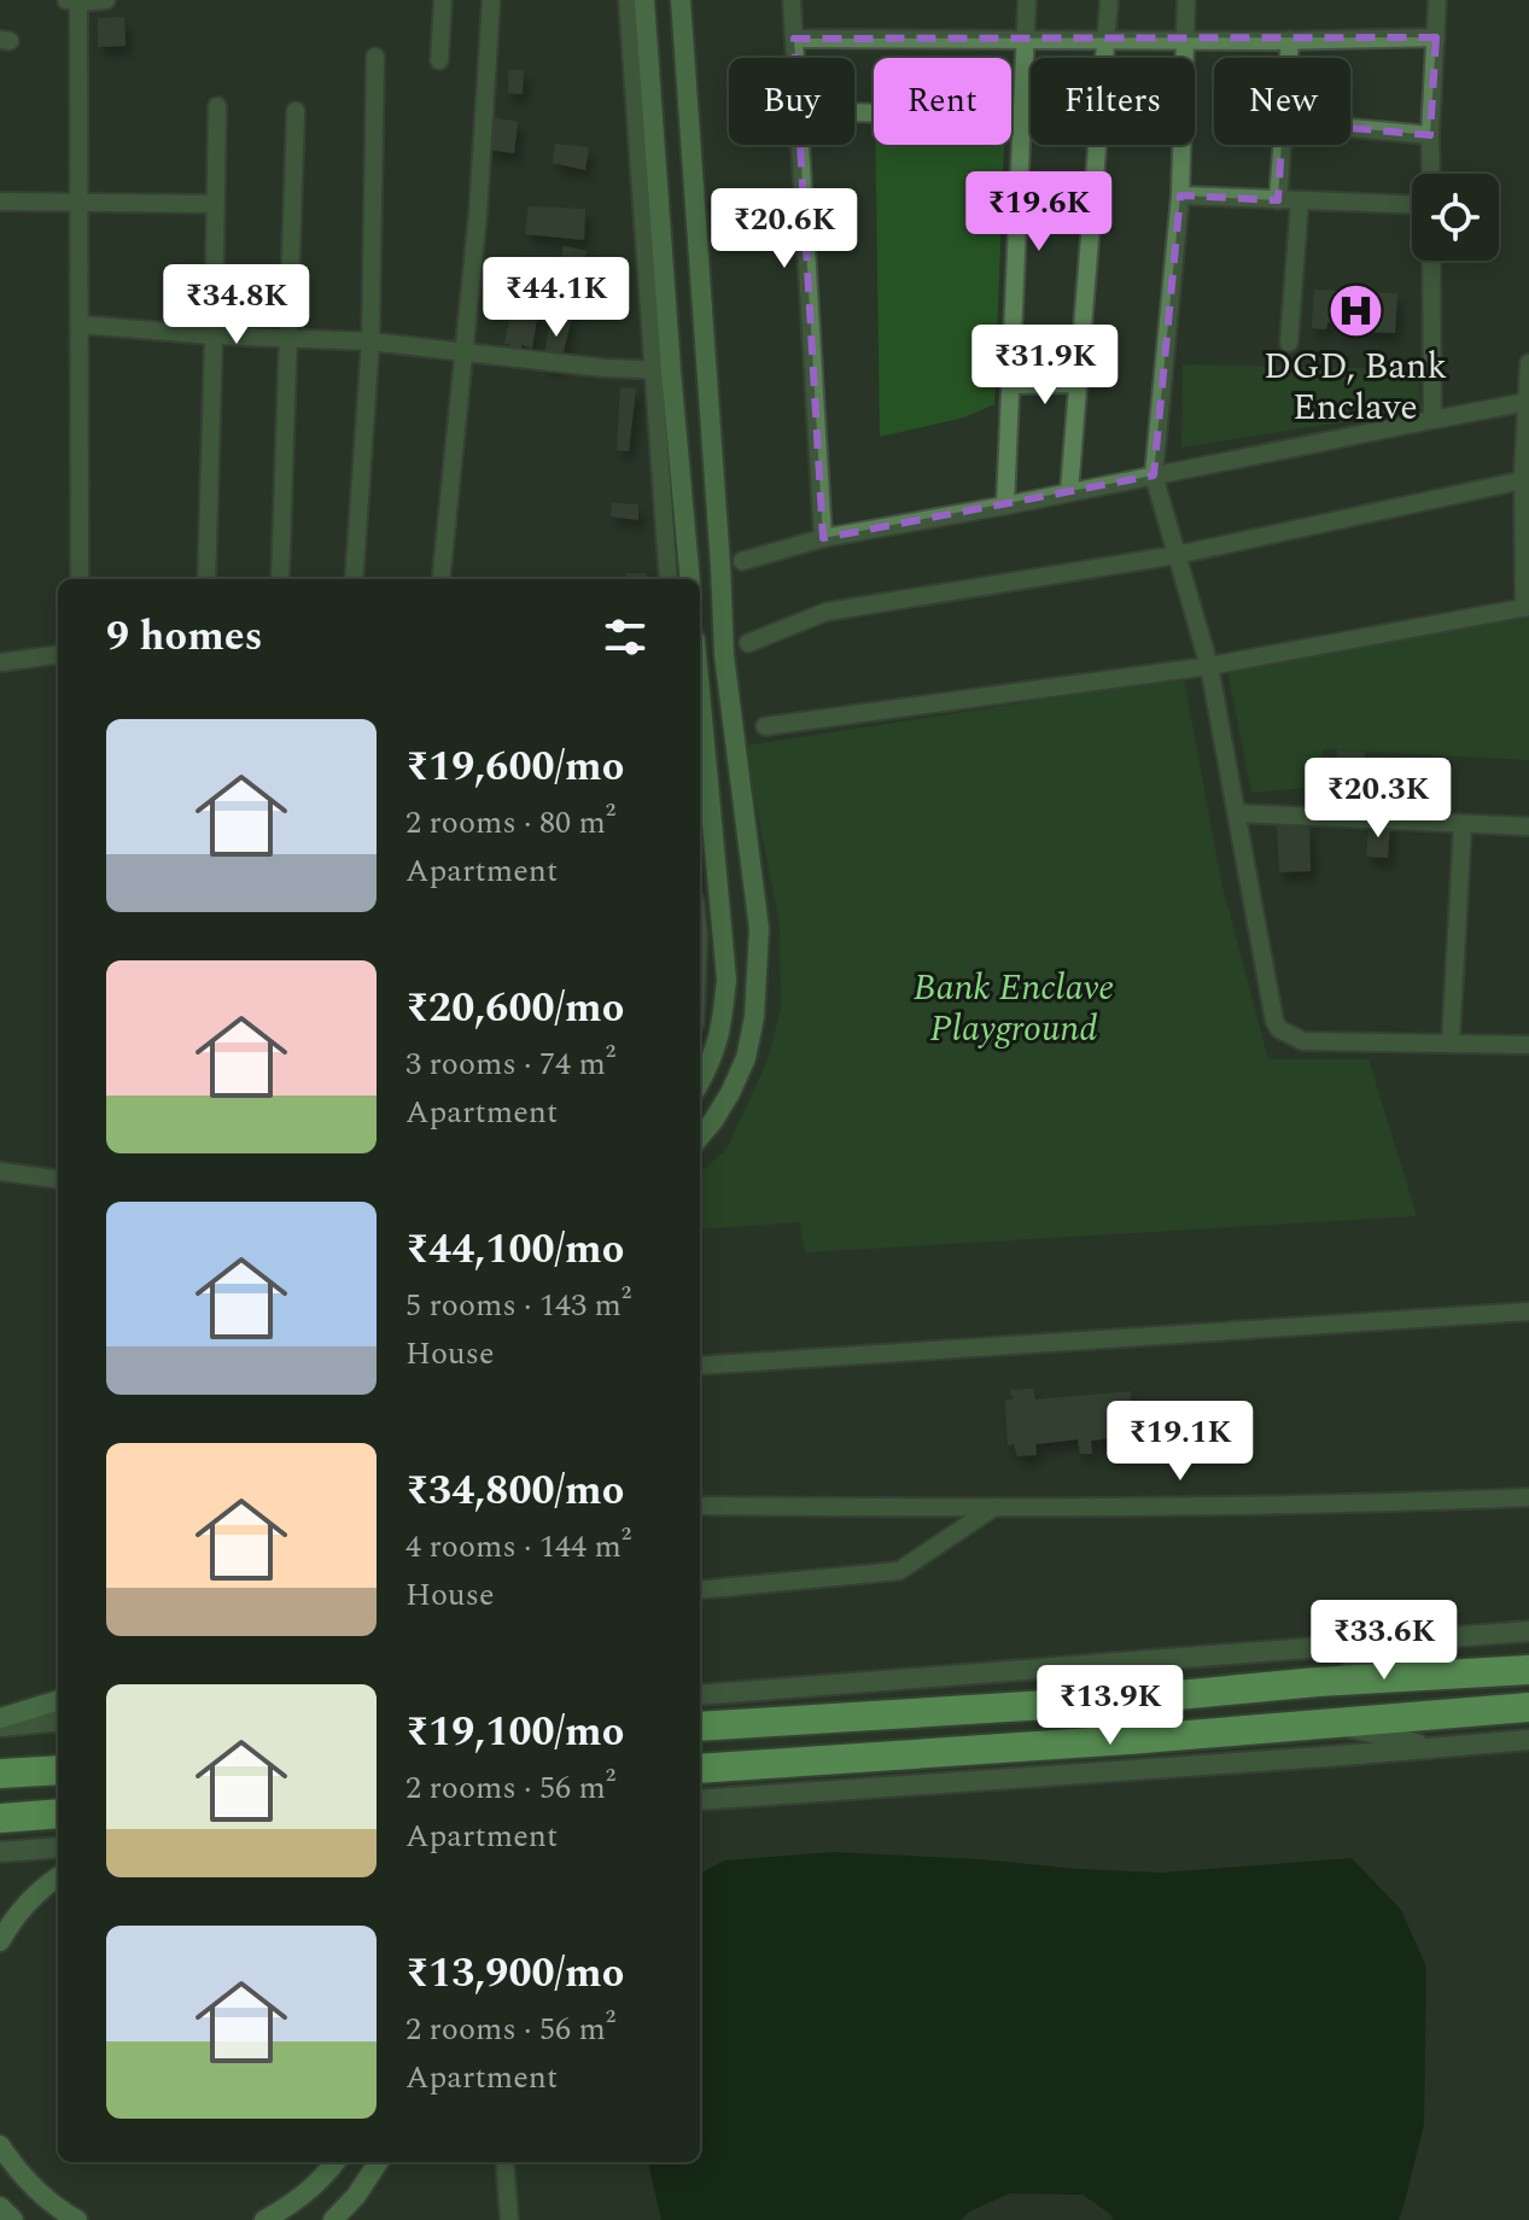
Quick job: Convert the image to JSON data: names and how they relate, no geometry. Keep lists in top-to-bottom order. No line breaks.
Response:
{"parks":["Bank Enclave Playground"],"places":{"hospital":["DGD, Bank Enclave"]},"page":{"chip":["Buy","Rent","Filters","New"],"price":["₹19.6K","₹20.6K","₹44.1K","₹34.8K","₹31.9K","₹20.3K","₹19.1K","₹33.6K","₹13.9K"],"heading":"9 homes","list":[{"name":"₹19,600/mo","note":"2 rooms · 80 m² · Apartment"},{"name":"₹20,600/mo","note":"3 rooms · 74 m² · Apartment"},{"name":"₹44,100/mo","note":"5 rooms · 143 m² · House"},{"name":"₹34,800/mo","note":"4 rooms · 144 m² · House"},{"name":"₹19,100/mo","note":"2 rooms · 56 m² · Apartment"},{"name":"₹13,900/mo","note":"2 rooms · 56 m² · Apartment"}]}}
